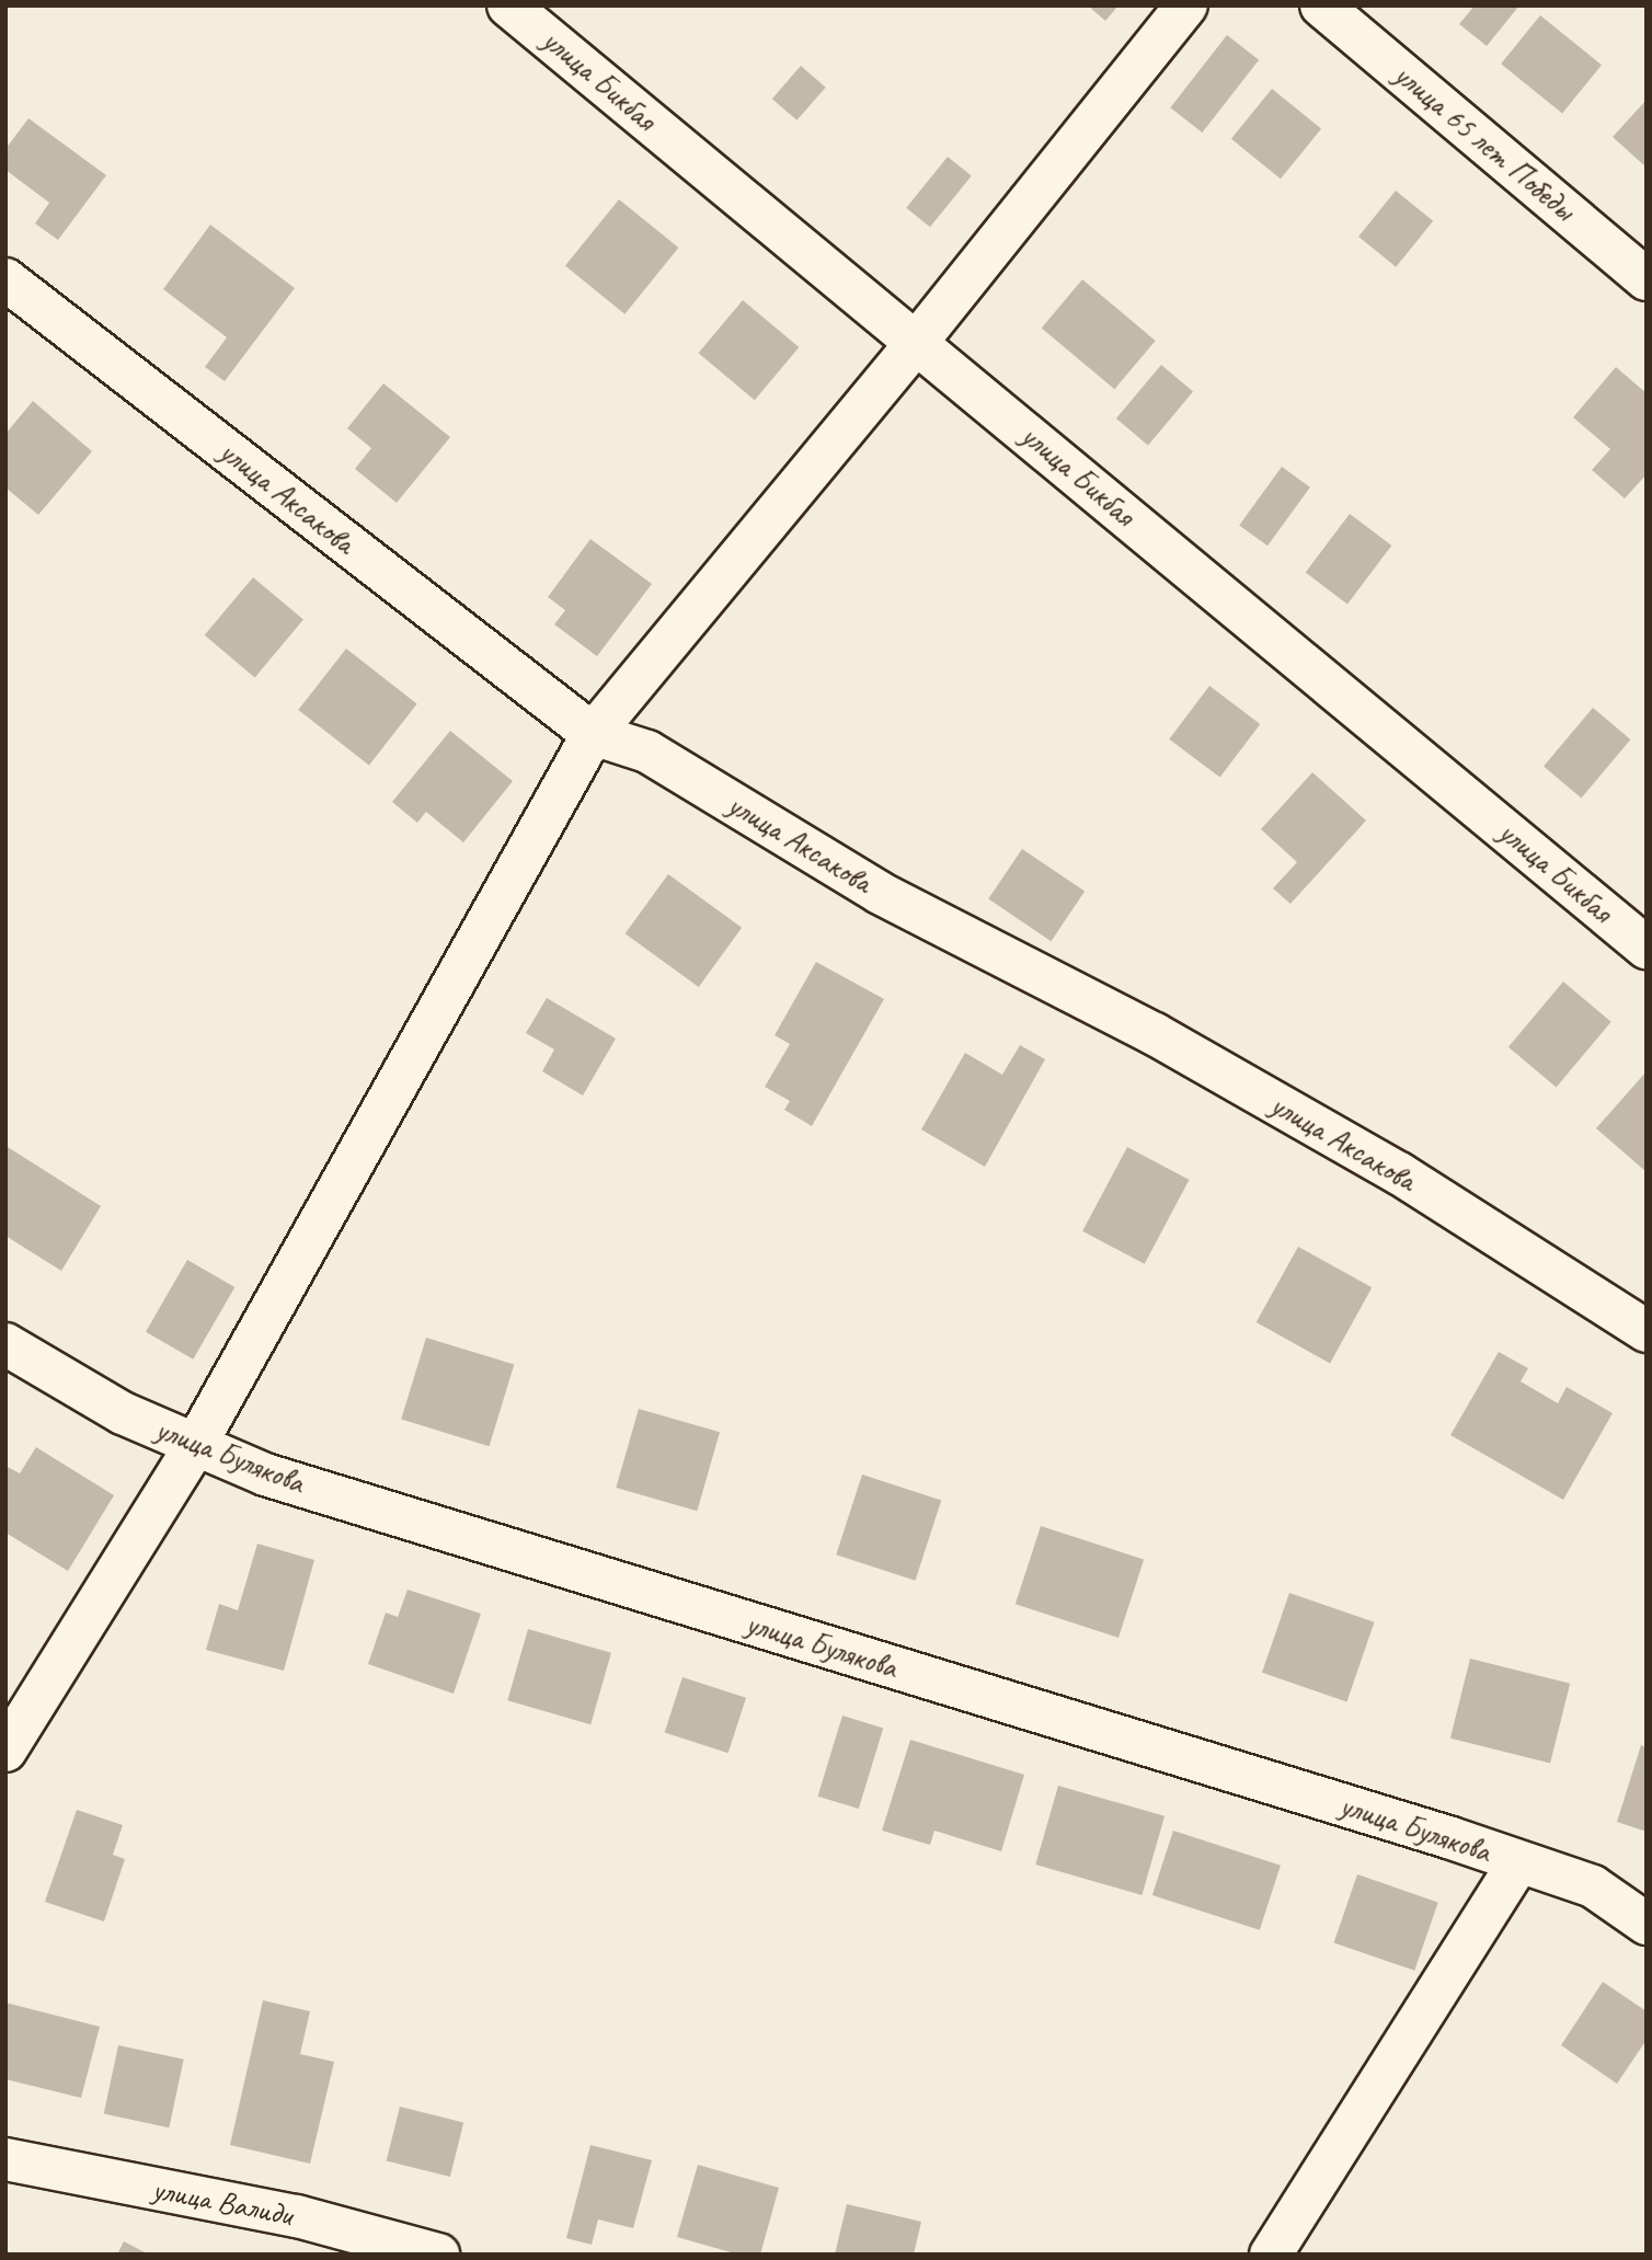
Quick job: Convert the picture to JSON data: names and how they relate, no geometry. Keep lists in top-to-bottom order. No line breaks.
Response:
{"streets":{"street":["улица Бикбая","улица 65 лет Победы","улица Аксакова","улица Булякова","улица Валиди"]}}
